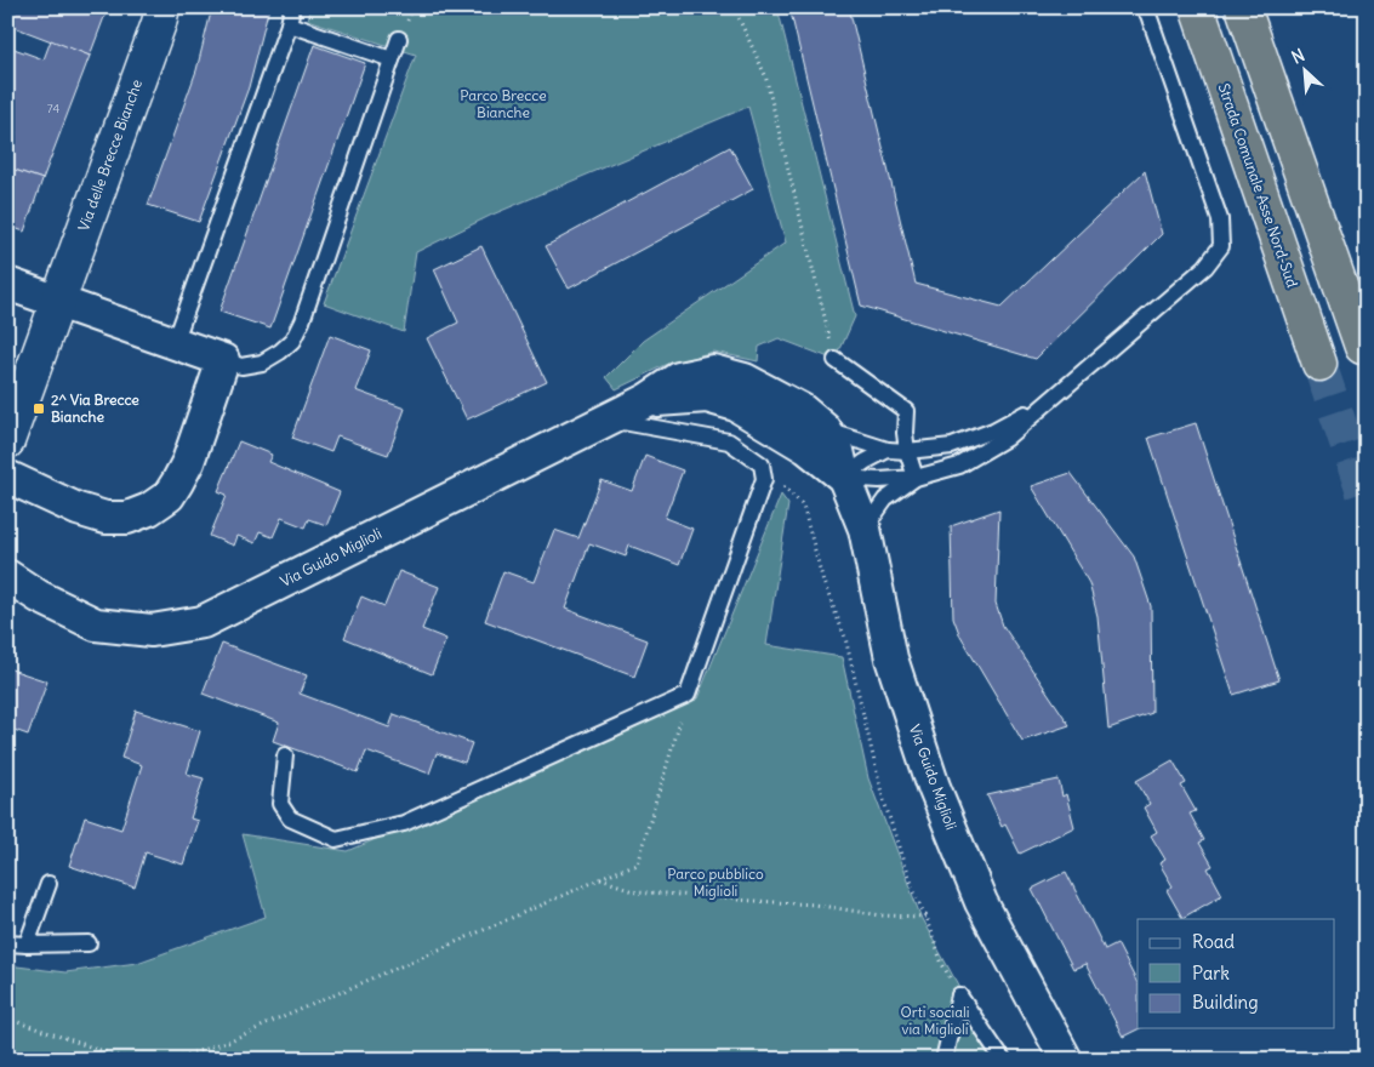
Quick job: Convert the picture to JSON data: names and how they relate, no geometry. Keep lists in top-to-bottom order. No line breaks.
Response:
{"streets":{"highway":["Strada Comunale Asse Nord-Sud"],"street":["Via delle Brecce Bianche","Via Guido Miglioli"]},"parks":["Parco Brecce Bianche","Parco pubblico Miglioli","Orti sociali via Miglioli"],"places":{"transit":["2^ Via Brecce Bianche"]},"house_numbers":["74"],"legend":["Road","Park","Building"],"north":"top left"}
